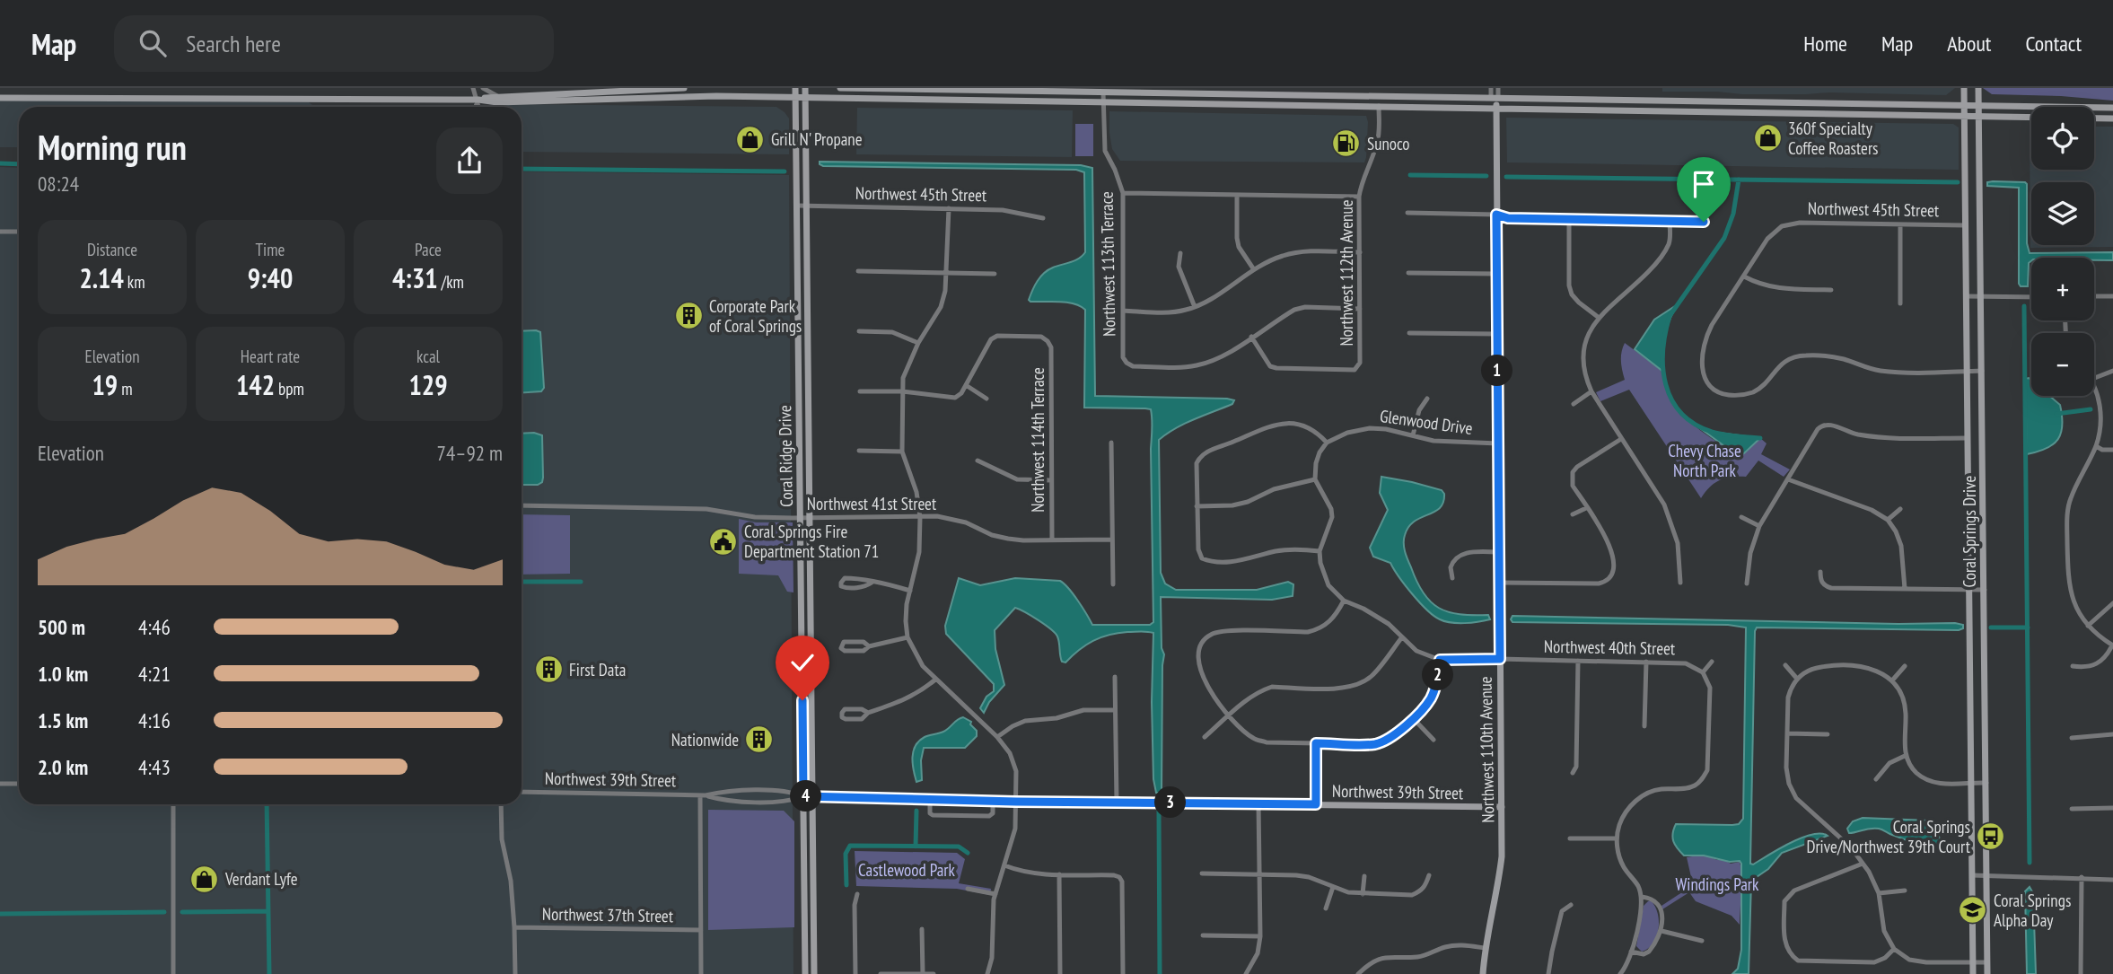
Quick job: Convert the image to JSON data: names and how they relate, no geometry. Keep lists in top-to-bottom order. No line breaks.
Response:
{"streets":{"main road":["Coral Ridge Drive","Coral Springs Drive","Northwest 110th Avenue","Northwest 39th Street"],"street":["Northwest 45th Street","Northwest 113th Terrace","Northwest 112th Avenue","Glenwood Drive","Northwest 114th Terrace","Northwest 41st Street","Northwest 40th Street","Northwest 37th Street"]},"crossings":[["Northwest 45th Street","Coral Ridge Drive"],["Northwest 45th Street","Coral Springs Drive"],["Northwest 113th Terrace","Northwest 112th Avenue"],["Glenwood Drive","Northwest 110th Avenue"],["Northwest 114th Terrace","Northwest 41st Street"],["Coral Ridge Drive","Northwest 41st Street"],["Coral Ridge Drive","Northwest 39th Street"],["Northwest 40th Street","Northwest 110th Avenue"],["Northwest 110th Avenue","Northwest 39th Street"]],"parks":["Chevy Chase North Park","Castlewood Park","Windings Park"],"places":{"shop":["360f Specialty Coffee Roasters","Grill N' Propane","Verdant Lyfe"],"fuel station":["Sunoco"],"building":["Corporate Park of Coral Springs","First Data","Nationwide"],"public building":["Coral Springs Fire Department Station 71"],"bus stop":["Coral Springs Drive/Northwest 39th Court"],"school or university":["Coral Springs Alpha Day"]},"page":{"header":"Map","search":"Search here","nav":["Home","Map","About","Contact"],"map_buttons":["+","−"],"heading":["Morning run","08:24"],"stats":[["Distance","2.14 km"],["Time","9:40"],["Pace","4:31 /km"],["Elevation","19 m"],["Heart rate","142 bpm"],["kcal","129"]],"pins":["1","2","4","3"],"chart":["Elevation","74–92 m"],"list":[{"name":"500 m","note":"4:46"},{"name":"1.0 km","note":"4:21"},{"name":"1.5 km","note":"4:16"},{"name":"2.0 km","note":"4:43"}]}}
